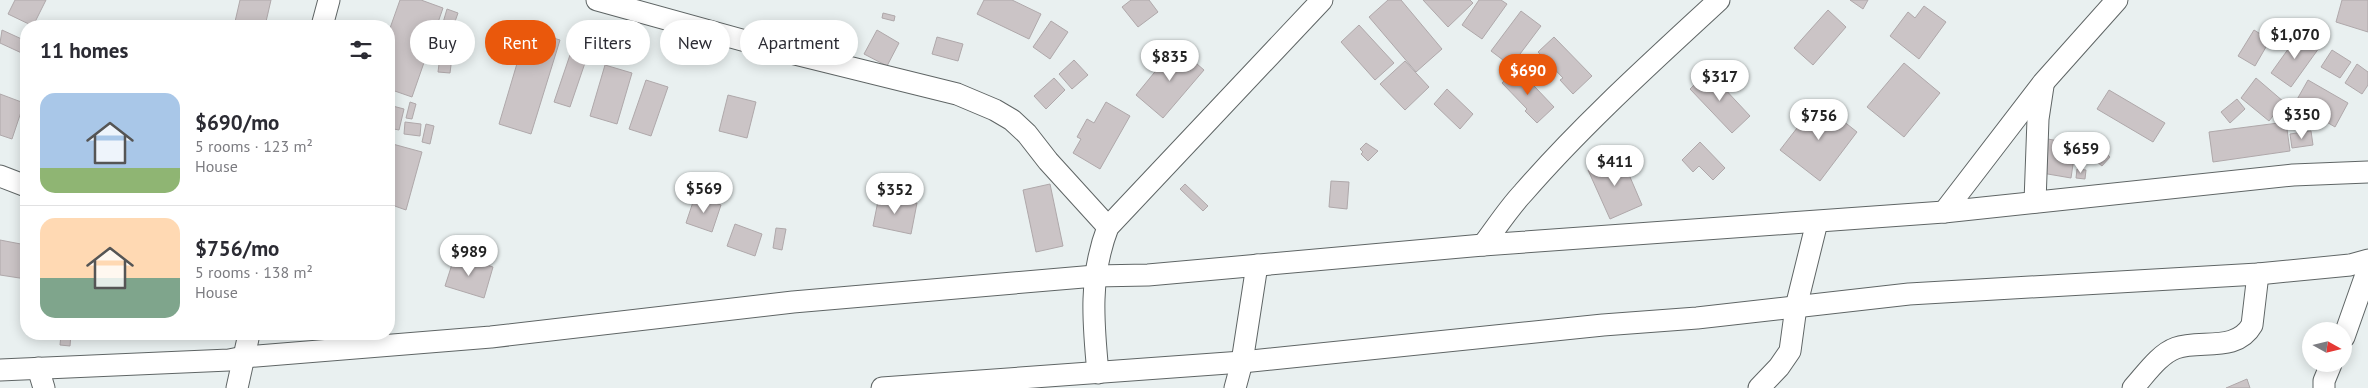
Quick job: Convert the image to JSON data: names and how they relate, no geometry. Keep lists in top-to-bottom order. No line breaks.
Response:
{"north":"right","page":{"price":["$1,070","$835","$690","$317","$350","$756","$659","$411","$569","$352","$989"],"chip":["Buy","Rent","Filters","New","Apartment"],"heading":"11 homes","list":[{"name":"$690/mo","note":"5 rooms · 123 m² · House"},{"name":"$756/mo","note":"5 rooms · 138 m² · House"}]}}
